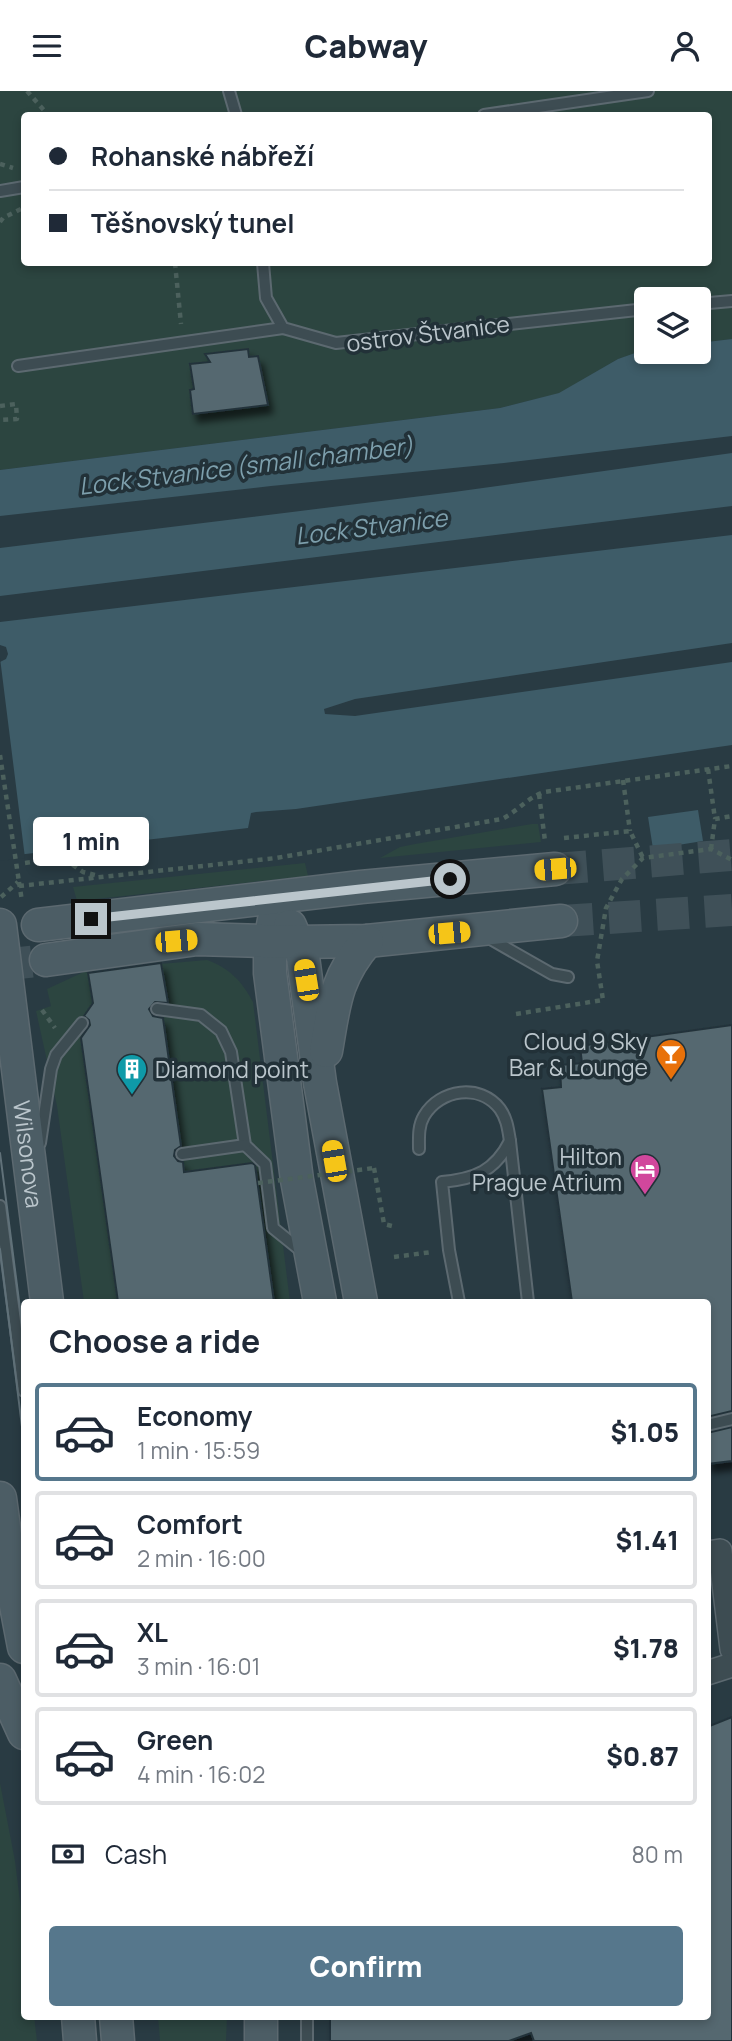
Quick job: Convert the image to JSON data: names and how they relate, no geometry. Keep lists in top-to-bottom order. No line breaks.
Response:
{"streets":{"main road":["Wilsonova"],"lane":["ostrov Štvanice"]},"water":["Lock Stvanice (small chamber)","Lock Stvanice"],"places":{"bar":["Cloud 9 Sky Bar & Lounge"],"building":["Diamond point"],"hotel":["Hilton Prague Atrium"]},"page":{"header":"Cabway","banner":["Rohanské nábřeží","Těšnovský tunel"],"bubble":"1 min","heading":"Choose a ride","list":[{"name":"Economy","note":"1 min · 15:59","value":"$1.05"},{"name":"Comfort","note":"2 min · 16:00","value":"$1.41"},{"name":"XL","note":"3 min · 16:01","value":"$1.78"},{"name":"Green","note":"4 min · 16:02","value":"$0.87"}],"pay":["Cash","80 m"],"buttons":"Confirm"}}
